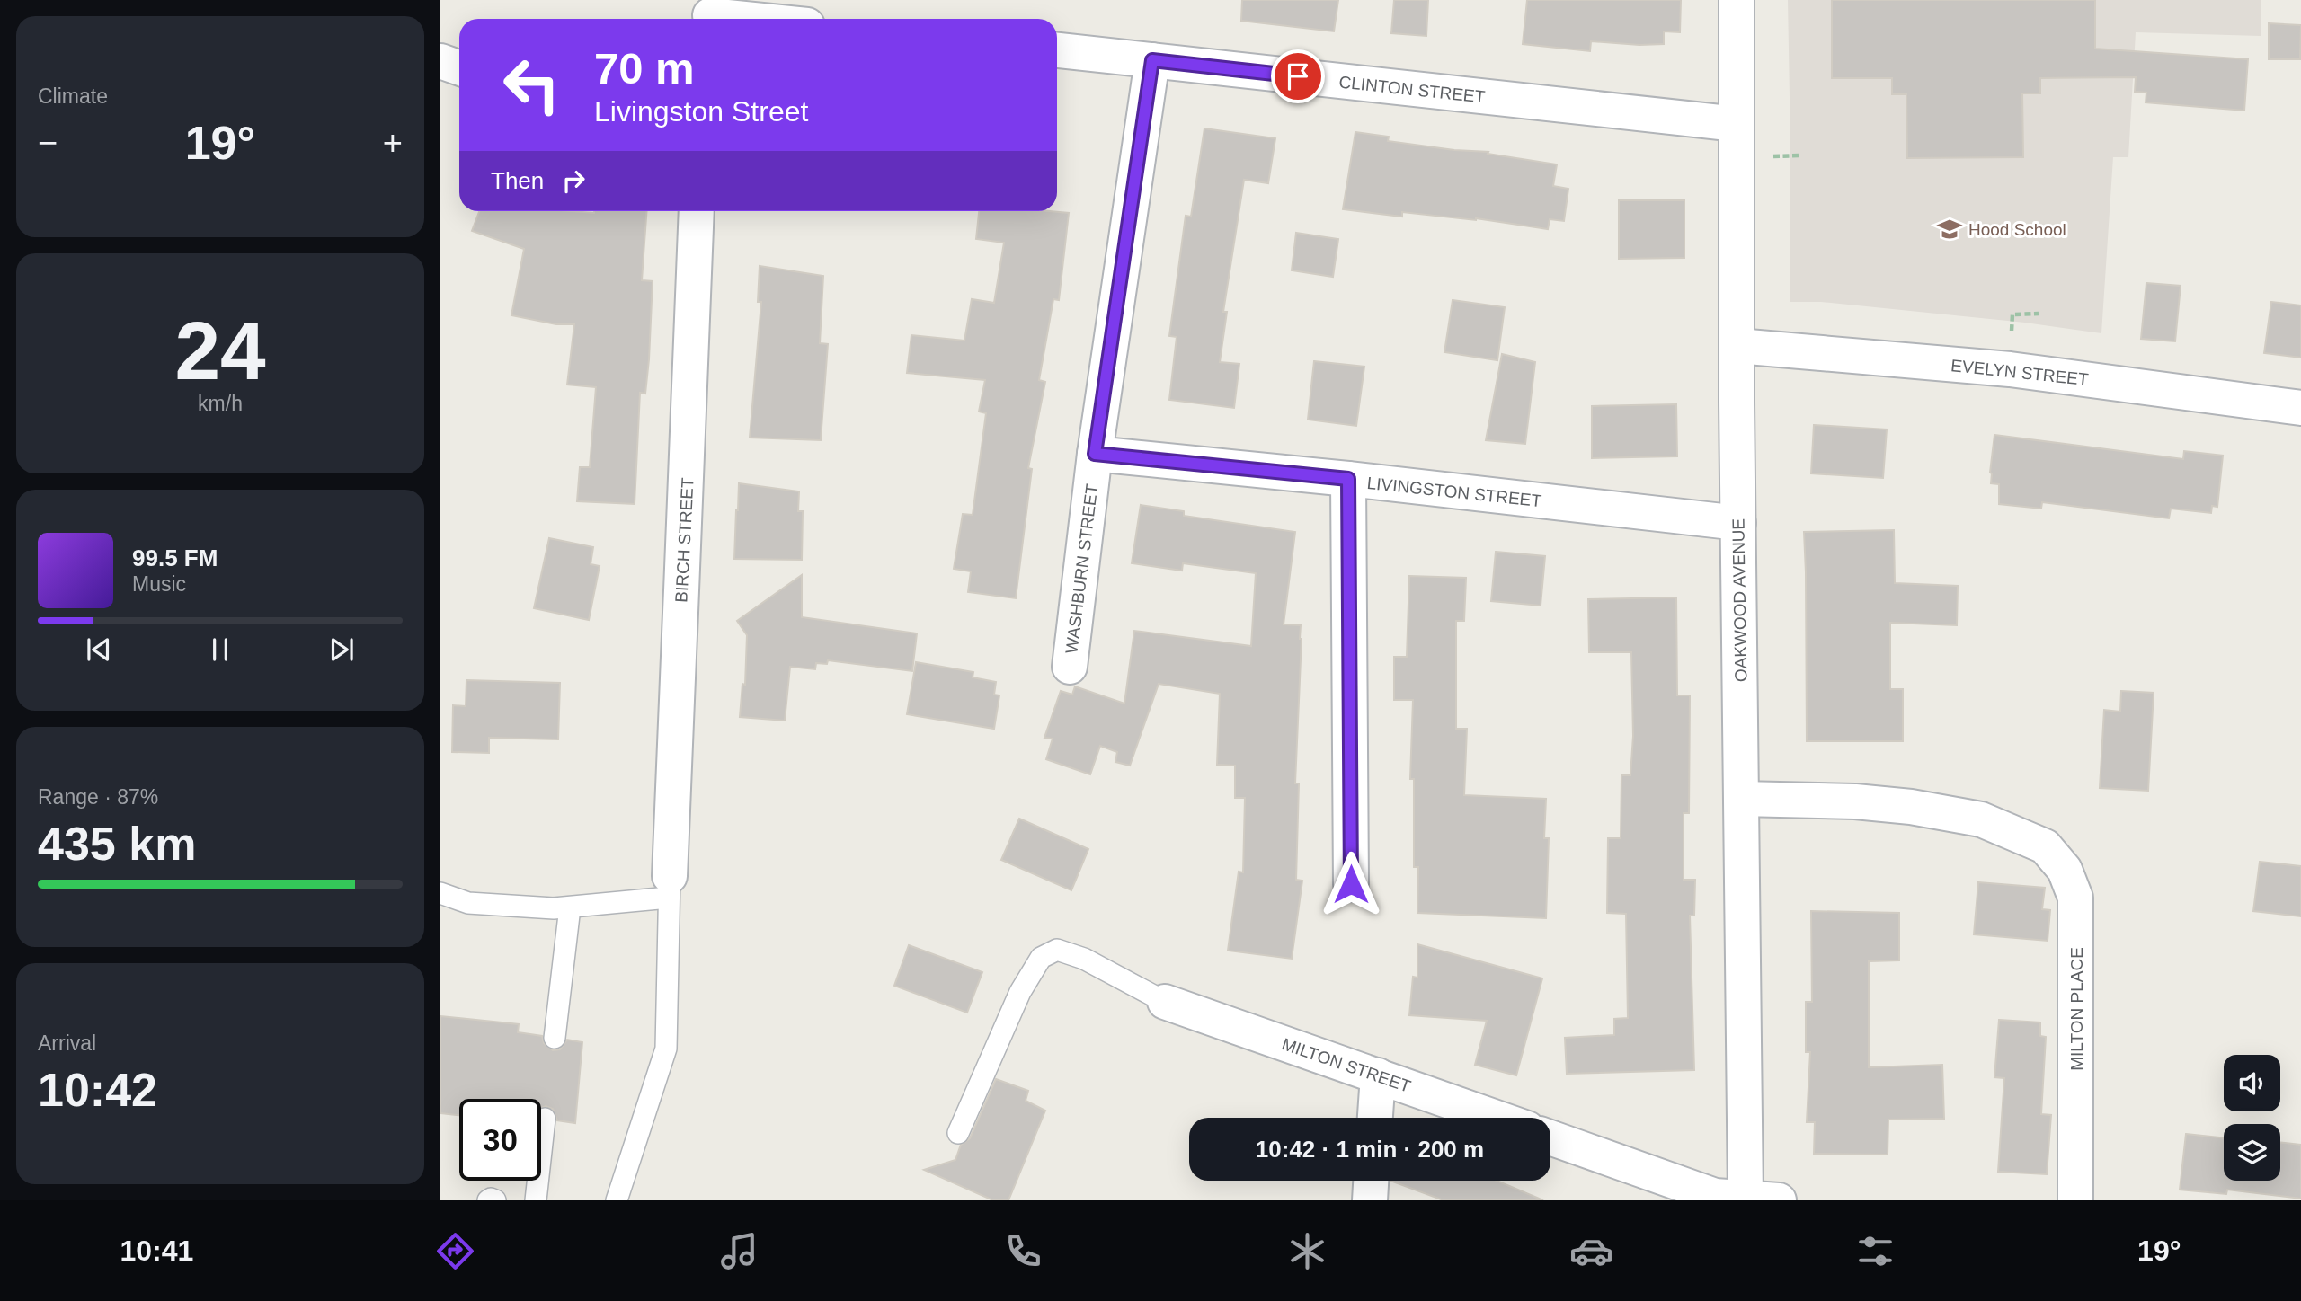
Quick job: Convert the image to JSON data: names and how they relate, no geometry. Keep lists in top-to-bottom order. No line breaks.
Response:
{"streets":{"street":["CLINTON STREET","EVELYN STREET","LIVINGSTON STREET","BIRCH STREET","WASHBURN STREET","OAKWOOD AVENUE","MILTON PLACE","MILTON STREET"]},"crossings":[["CLINTON STREET","WASHBURN STREET"],["CLINTON STREET","OAKWOOD AVENUE"],["EVELYN STREET","OAKWOOD AVENUE"],["LIVINGSTON STREET","WASHBURN STREET"],["LIVINGSTON STREET","OAKWOOD AVENUE"],["OAKWOOD AVENUE","MILTON PLACE"]],"places":{"school or university":["Hood School"]},"page":{"tile":["Climate",["24","km/h"],["Range · 87%","435 km"],["Arrival","10:42"]],"turn":["70 m","Livingston Street"],"heat":["−","19°","+"],"then":"Then","song":["99.5 FM","Music"],"limit":"30","trip":"10:42 · 1 min · 200 m","tabs":["10:41","19°"]}}
